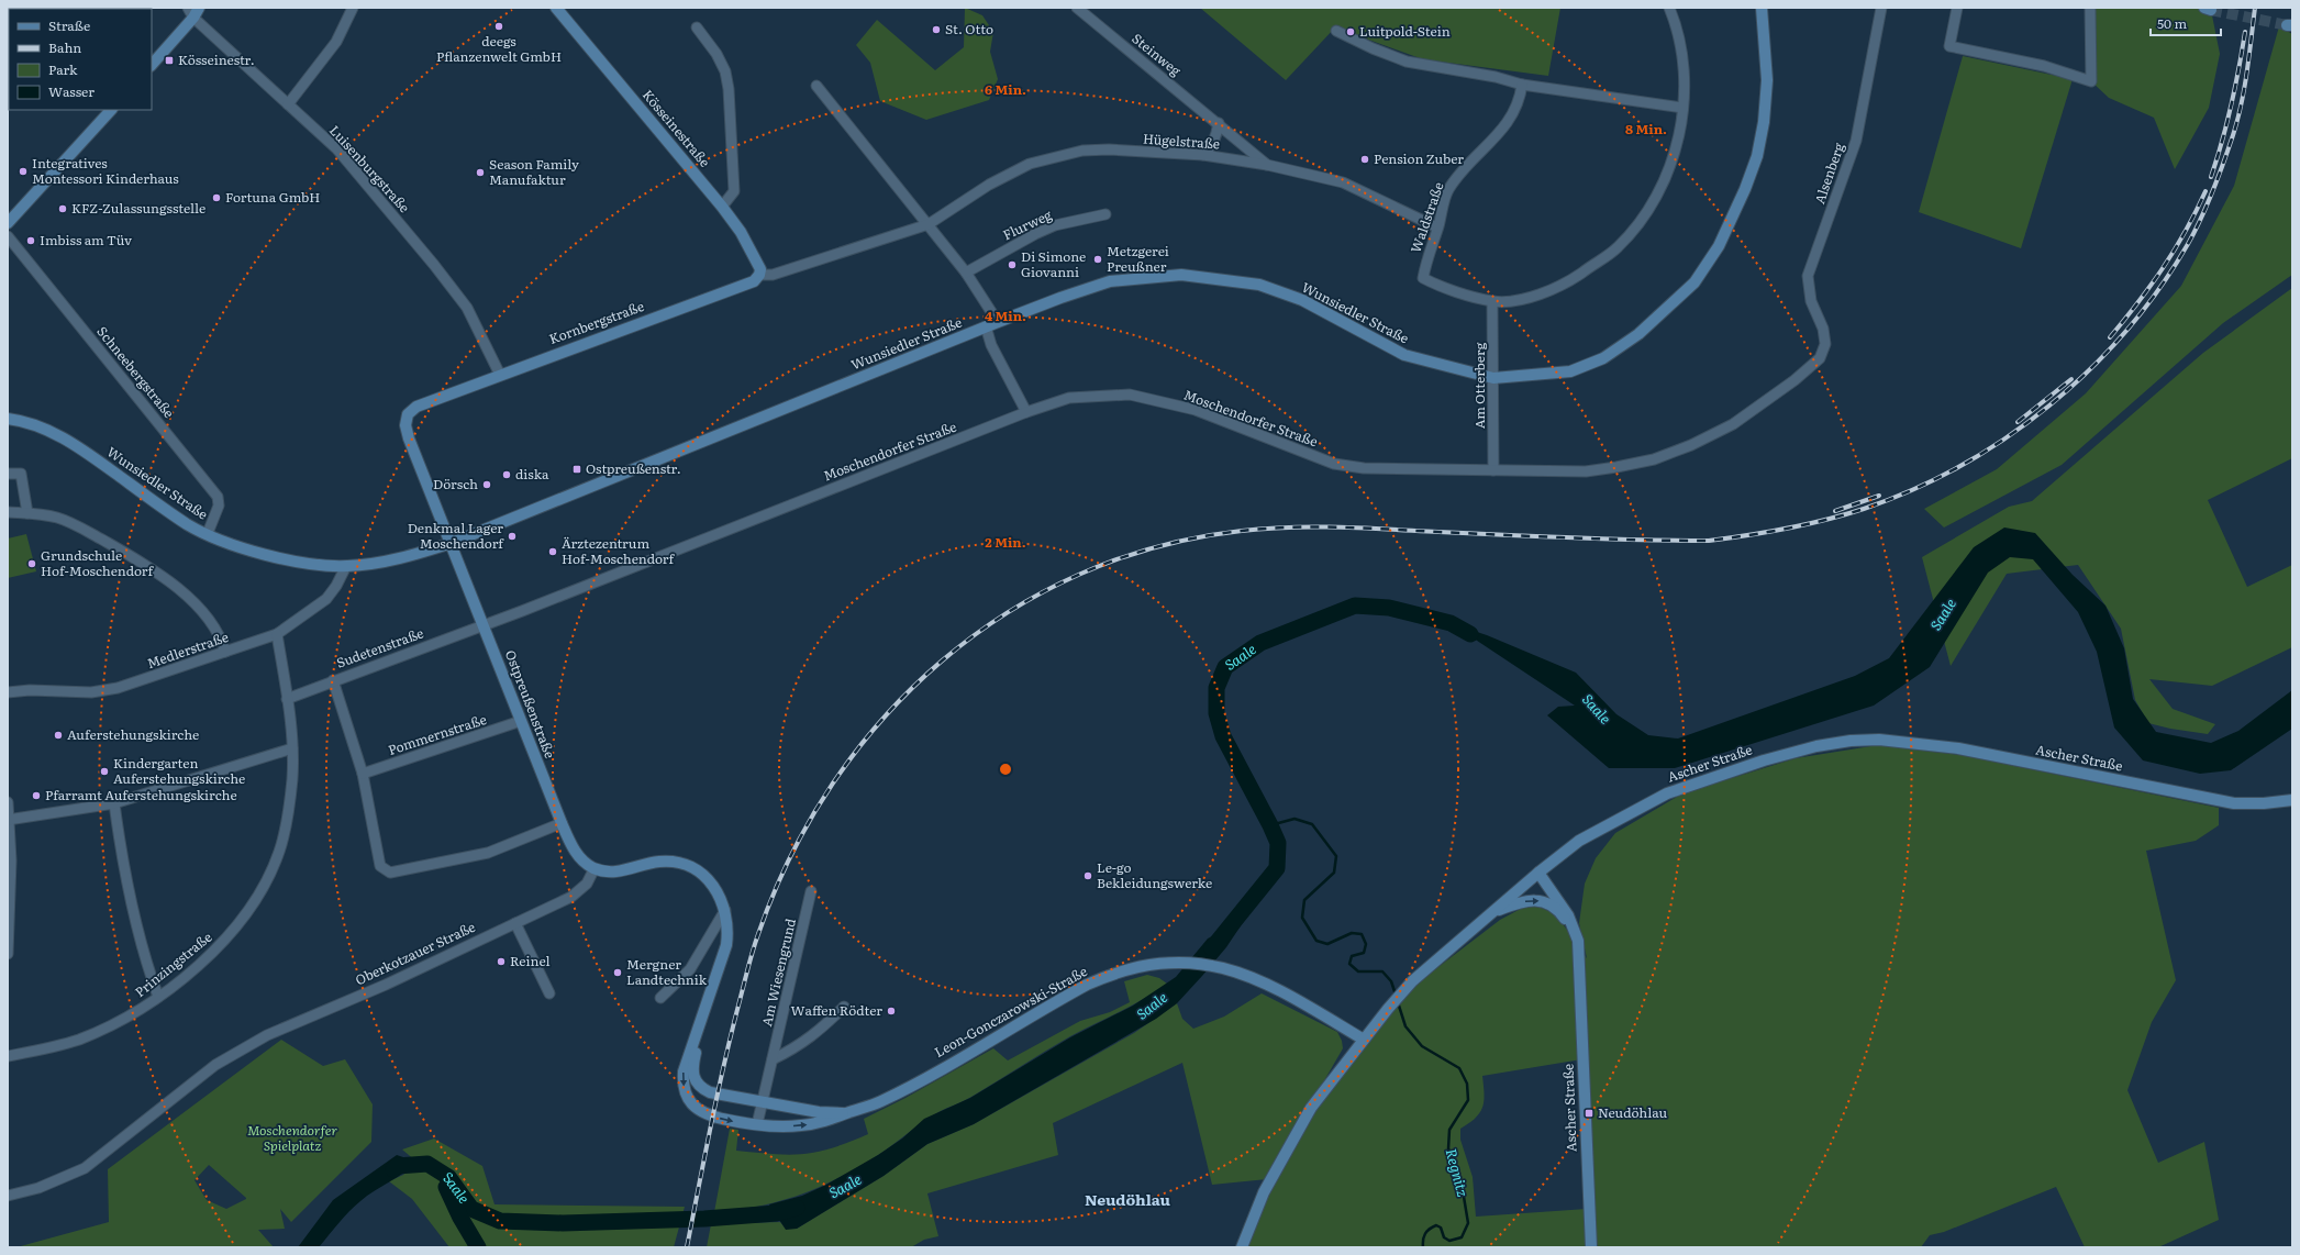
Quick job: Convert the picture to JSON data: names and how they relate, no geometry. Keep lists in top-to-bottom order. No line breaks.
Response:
{"streets":{"street":["Steinweg","Kösseinestraße","Hügelstraße","Luisenburgstraße","Alsenberg","Waldstraße","Flurweg","Wunsiedler Straße","Kornbergstraße","Schneebergstraße","Am Otterberg","Moschendorfer Straße","Sudetenstraße","Medlerstraße","Ostpreußenstraße","Pommernstraße","Ascher Straße","Oberkotzauer Straße","Prinzingstraße","Am Wiesengrund","Leon-Gonczarowski-Straße"]},"crossings":[["Steinweg","Hügelstraße"],["Kösseinestraße","Kornbergstraße"],["Hügelstraße","Waldstraße"],["Hügelstraße","Kornbergstraße"],["Luisenburgstraße","Kornbergstraße"],["Alsenberg","Moschendorfer Straße"],["Waldstraße","Am Otterberg"],["Wunsiedler Straße","Kornbergstraße"],["Wunsiedler Straße","Schneebergstraße"],["Wunsiedler Straße","Am Otterberg"],["Wunsiedler Straße","Medlerstraße"],["Wunsiedler Straße","Ostpreußenstraße"],["Kornbergstraße","Ostpreußenstraße"],["Am Otterberg","Moschendorfer Straße"],["Moschendorfer Straße","Sudetenstraße"],["Moschendorfer Straße","Ostpreußenstraße"],["Sudetenstraße","Ostpreußenstraße"],["Sudetenstraße","Prinzingstraße"],["Medlerstraße","Prinzingstraße"],["Ostpreußenstraße","Pommernstraße"],["Ostpreußenstraße","Oberkotzauer Straße"],["Am Wiesengrund","Leon-Gonczarowski-Straße"]],"districts":["Neudöhlau"],"water":["Saale","Regnitz"],"parks":["Moschendorfer Spielplatz"],"places":{"other":["deegs Pflanzenwelt GmbH","St. Otto","Luitpold-Stein","Pension Zuber","Integratives Montessori Kinderhaus","Season Family Manufaktur","Fortuna GmbH","KFZ-Zulassungsstelle","Imbiss am Tüv","Metzgerei Preußner","Di Simone Giovanni","diska","Dörsch","Denkmal Lager Moschendorf","Ärztezentrum Hof-Moschendorf","Grundschule Hof-Moschendorf","Auferstehungskirche","Kindergarten Auferstehungskirche","Pfarramt Auferstehungskirche","Le-go Bekleidungswerke","Reinel","Mergner Landtechnik","Waffen Rödter"],"transit":["Kösseinestr.","Ostpreußenstr.","Neudöhlau"]},"legend":["Straße","Bahn","Park","Wasser"],"scale_bar":"50 m","rings":["6 Min.","8 Min.","4 Min.","2 Min."]}
